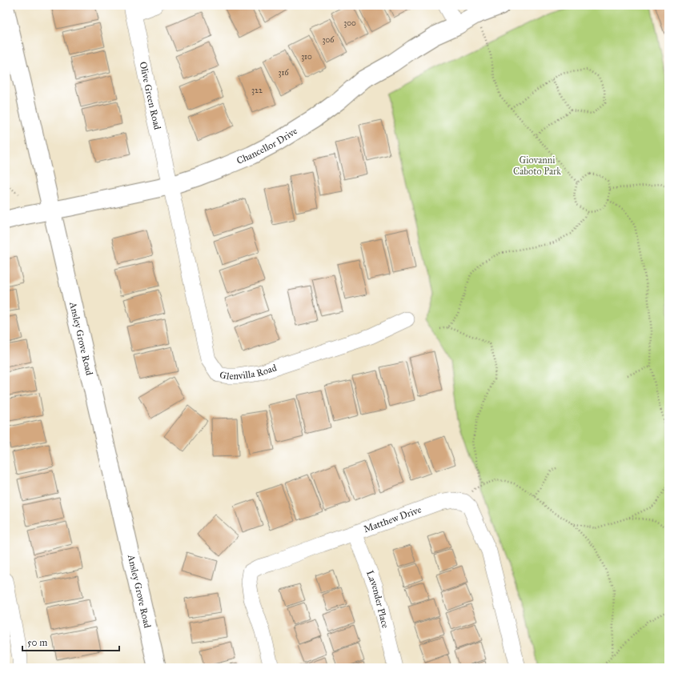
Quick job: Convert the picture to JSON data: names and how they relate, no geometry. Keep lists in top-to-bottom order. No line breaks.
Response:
{"streets":{"street":["Olive Green Road","Chancellor Drive","Ansley Grove Road","Glenvilla Road","Matthew Drive","Lavender Place"]},"crossings":[["Olive Green Road","Chancellor Drive"],["Olive Green Road","Glenvilla Road"],["Chancellor Drive","Ansley Grove Road"],["Chancellor Drive","Glenvilla Road"],["Matthew Drive","Lavender Place"]],"parks":["Giovanni Caboto Park"],"house_numbers":["300","306","310","316","322"],"scale_bar":"50 m"}
